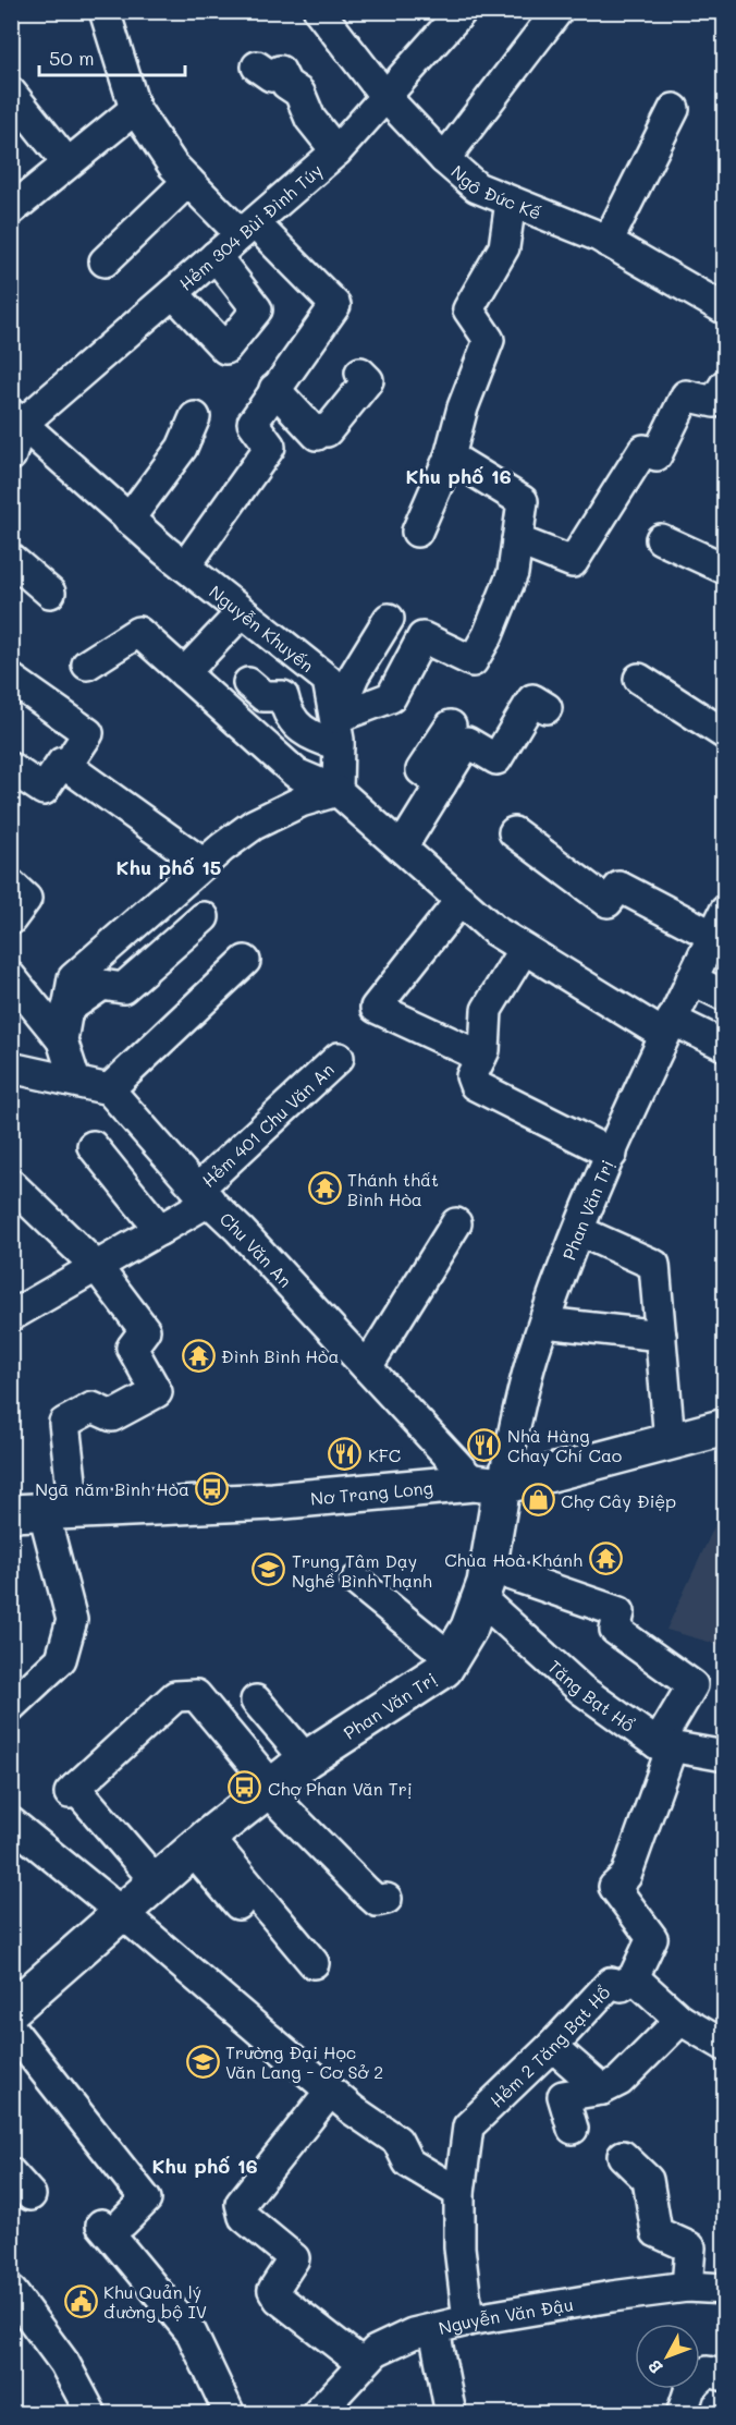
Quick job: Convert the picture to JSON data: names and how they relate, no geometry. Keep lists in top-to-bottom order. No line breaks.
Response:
{"streets":{"main road":["Phan Văn Trị","Nơ Trang Long"],"street":["Ngô Đức Kế","Hẻm 304 Bùi Đình Túy","Nguyễn Khuyến","Hẻm 401 Chu Văn An","Chu Văn An","Tăng Bạt Hổ","Hẻm 2 Tăng Bạt Hổ","Nguyễn Văn Đậu"]},"crossings":[["Ngô Đức Kế","Hẻm 304 Bùi Đình Túy"],["Hẻm 304 Bùi Đình Túy","Nguyễn Khuyến"],["Hẻm 401 Chu Văn An","Chu Văn An"],["Phan Văn Trị","Chu Văn An"],["Phan Văn Trị","Nơ Trang Long"],["Phan Văn Trị","Tăng Bạt Hổ"],["Chu Văn An","Nơ Trang Long"],["Hẻm 2 Tăng Bạt Hổ","Nguyễn Văn Đậu"]],"districts":["Khu phố 16","Khu phố 15","Khu phố 16"],"places":{"temple":["Thánh thất Bình Hòa","Đình Bình Hòa","Chùa Hoà Khánh"],"restaurant":["Nhà Hàng Chay Chí Cao","KFC"],"bus stop":["Ngã năm Bình Hòa","Chợ Phan Văn Trị"],"shop":["Chợ Cây Điệp"],"school or university":["Trung Tâm Dạy Nghề Bình Thạnh","Trường Đại Học Văn Lang - Cơ Sở 2"],"public building":["Khu Quản lý đường bộ IV"]},"scale_bar":"50 m","north":"bottom left"}
